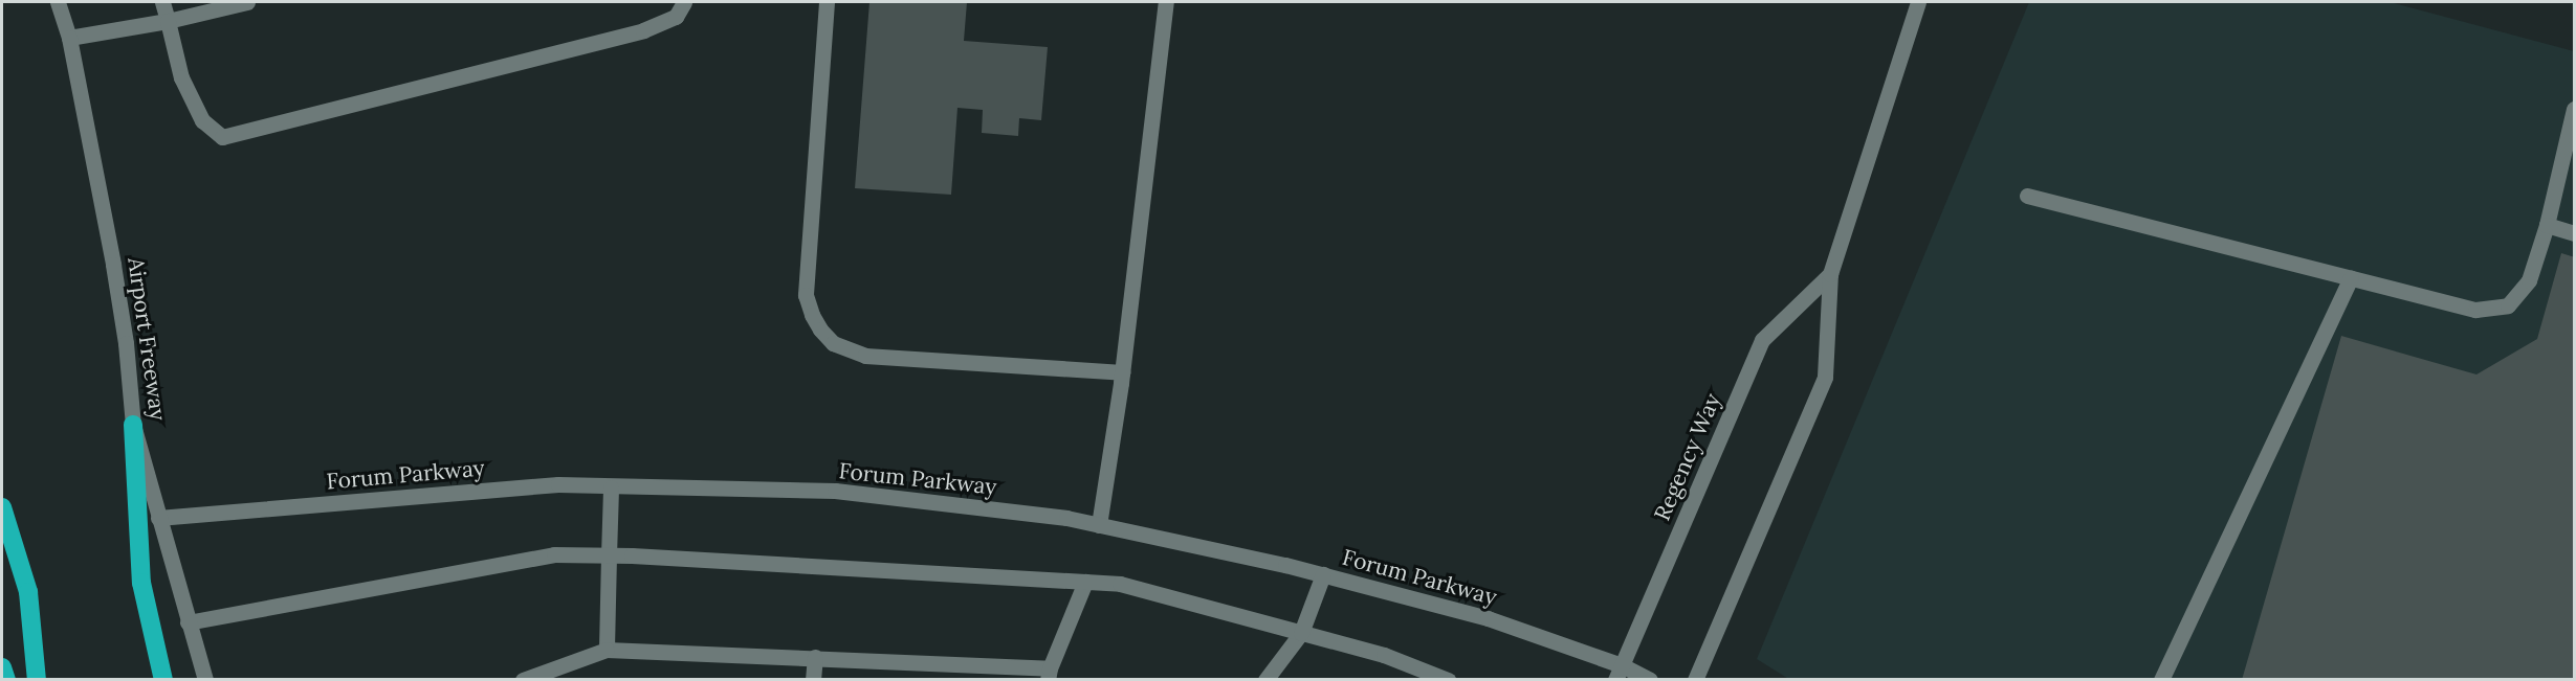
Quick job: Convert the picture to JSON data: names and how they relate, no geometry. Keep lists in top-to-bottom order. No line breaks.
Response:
{"streets":{"street":["Airport Freeway","Regency Way","Forum Parkway"]},"crossings":[["Airport Freeway","Forum Parkway"],["Regency Way","Forum Parkway"]]}
